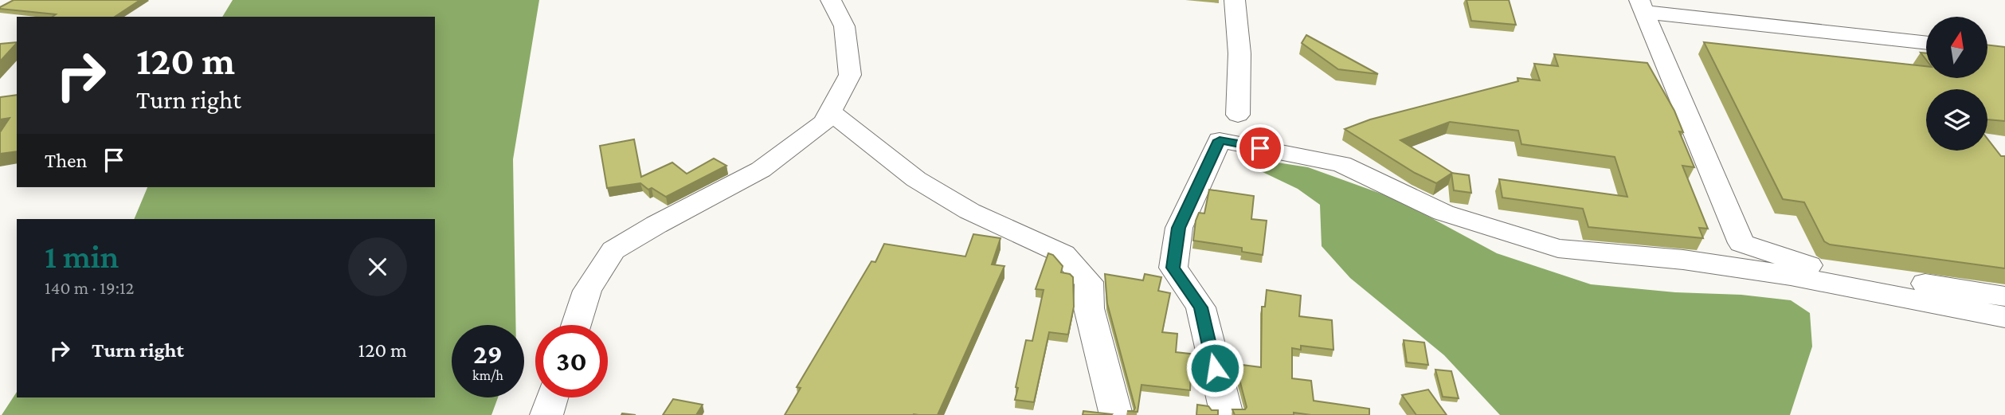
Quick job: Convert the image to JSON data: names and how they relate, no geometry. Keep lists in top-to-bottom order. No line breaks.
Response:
{"north":"top","page":{"turn":["120 m","Turn right"],"then":"Then","heading":["1 min","140 m · 19:12"],"list":[{"name":"Turn right","value":"120 m"}],"speed":"29 km/h","limit":"30"}}
